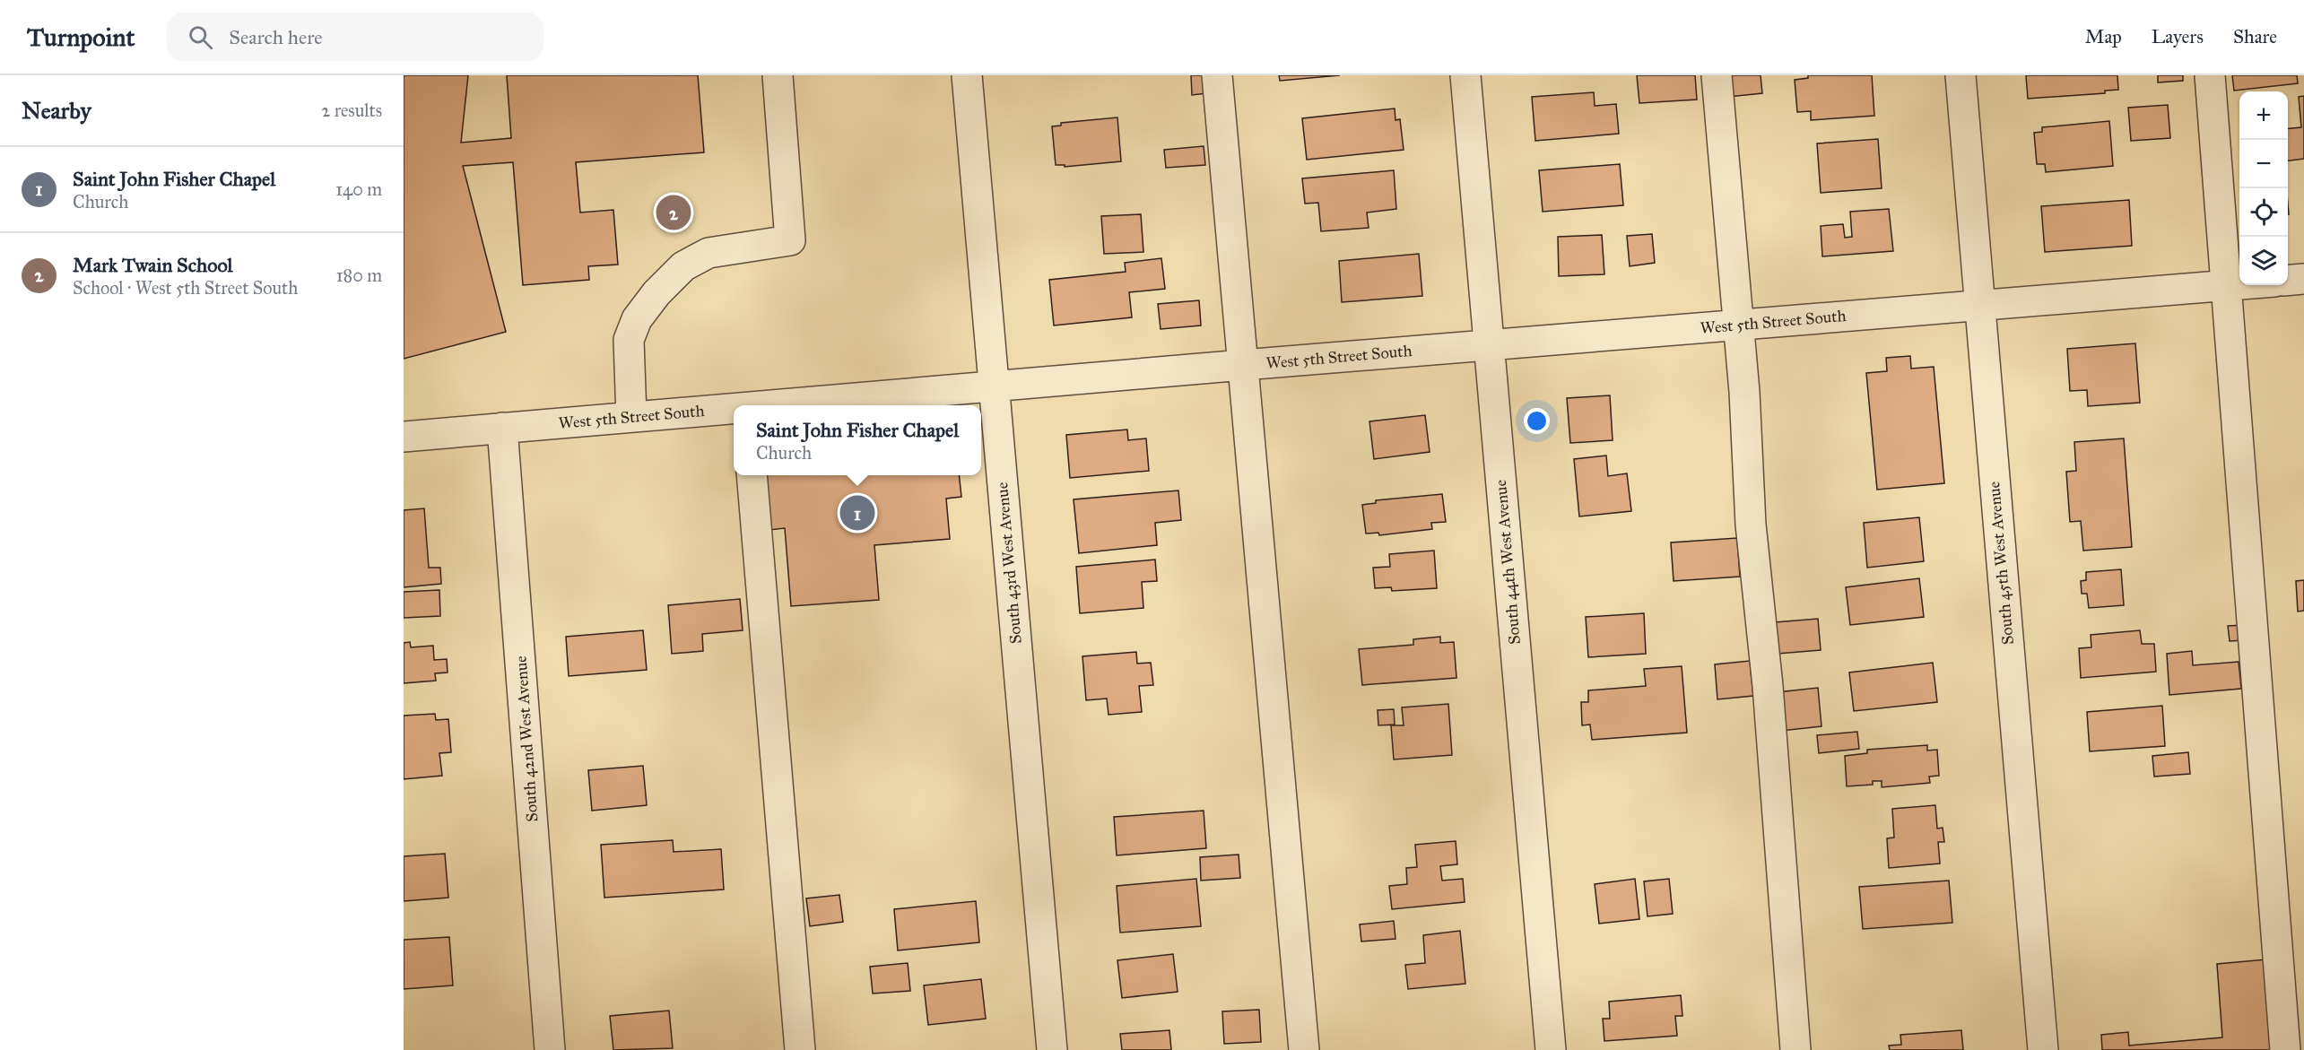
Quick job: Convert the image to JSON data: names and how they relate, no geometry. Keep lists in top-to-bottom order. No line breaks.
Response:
{"streets":{"street":["West 5th Street South","South 44th West Avenue","South 43rd West Avenue","South 45th West Avenue","South 42nd West Avenue"]},"crossings":[["West 5th Street South","South 44th West Avenue"],["West 5th Street South","South 43rd West Avenue"],["West 5th Street South","South 45th West Avenue"],["West 5th Street South","South 42nd West Avenue"]],"page":{"header":"Turnpoint","search":"Search here","nav":["Map","Layers","Share"],"heading":["Nearby","2 results"],"map_buttons":["+","−"],"list":[{"mark":"1","name":"Saint John Fisher Chapel","note":"Church","value":"140 m"},{"mark":"2","name":"Mark Twain School","note":"School · West 5th Street South","value":"180 m"}],"pins":["2","1"],"popup":["Saint John Fisher Chapel","Church"]}}
